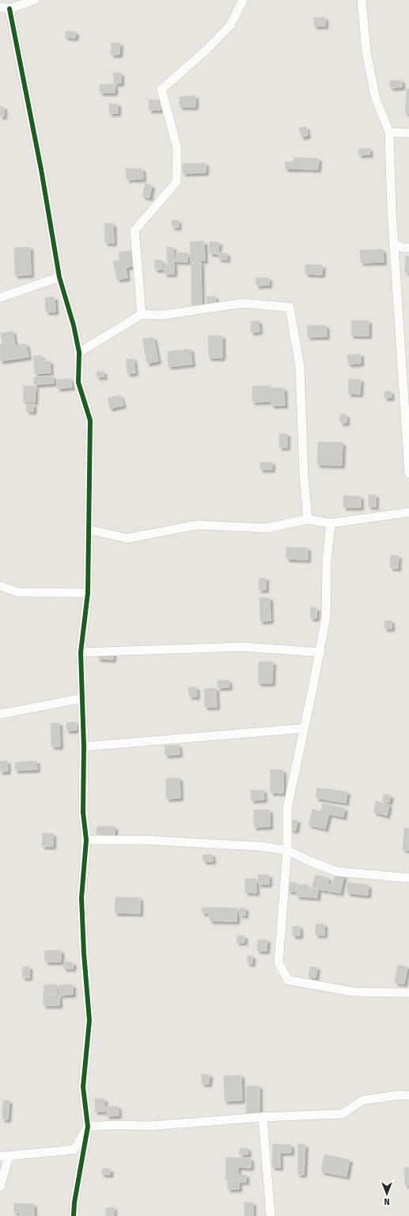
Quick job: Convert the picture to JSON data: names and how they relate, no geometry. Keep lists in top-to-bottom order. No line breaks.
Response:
{"north":"bottom"}
